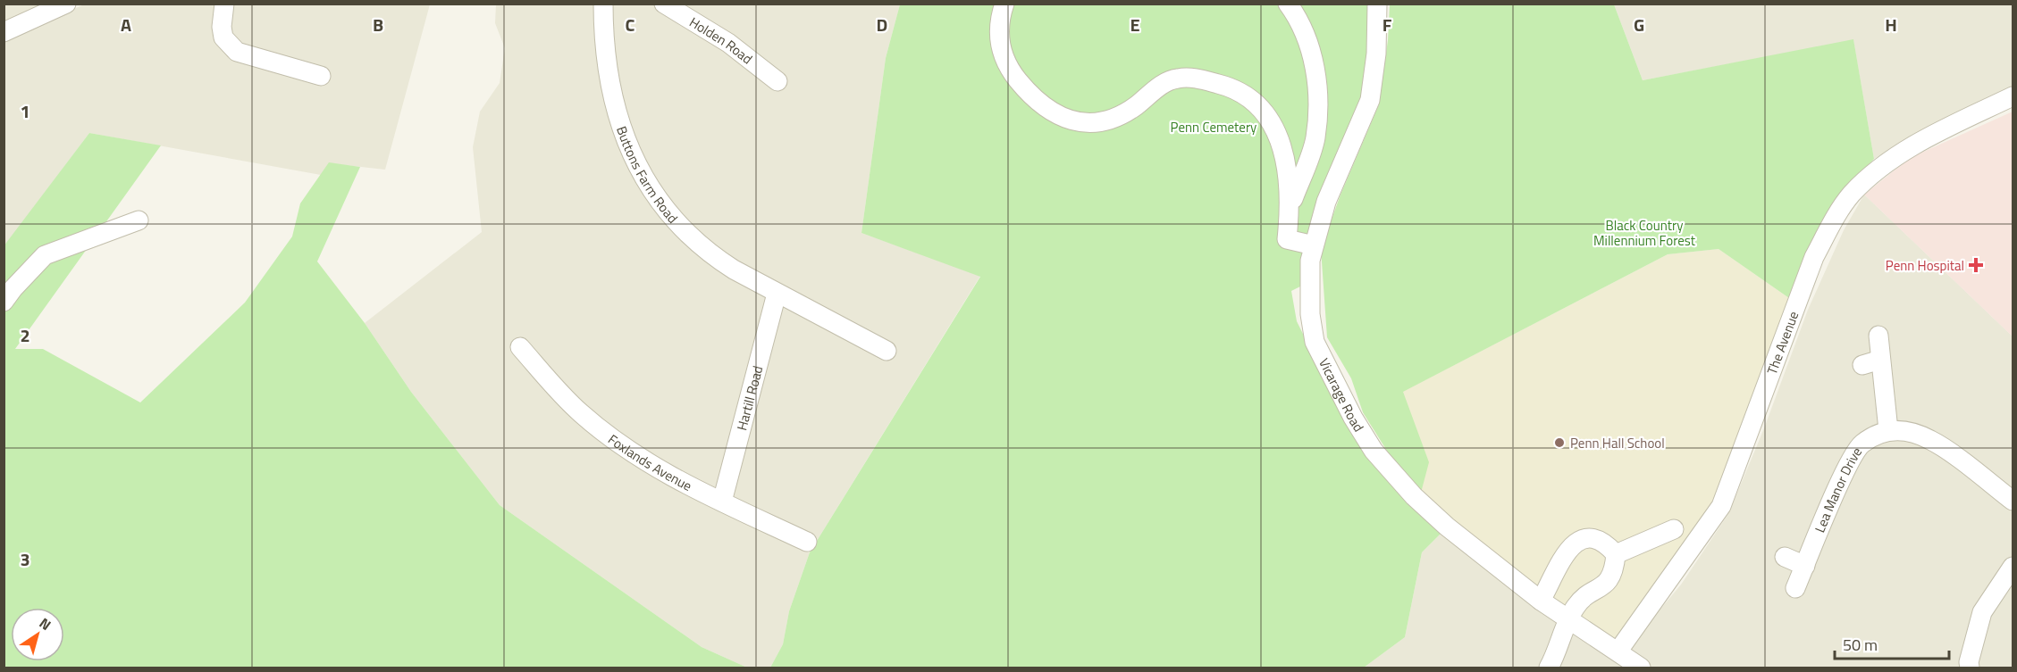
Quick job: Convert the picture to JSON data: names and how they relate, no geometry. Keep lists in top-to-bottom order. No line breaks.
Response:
{"streets":{"street":["Holden Road","Buttons Farm Road","The Avenue","Vicarage Road","Hartill Road","Foxlands Avenue","Lea Manor Drive"]},"crossings":[["Buttons Farm Road","Hartill Road"],["The Avenue","Vicarage Road"],["Hartill Road","Foxlands Avenue"]],"parks":["Penn Cemetery","Black Country Millennium Forest"],"places":{"health":["Penn Hospital"],"other":["Penn Hall School"]},"scale_bar":"50 m","north":"top right","grid":{"columns":["A","B","C","D","E","F","G","H"],"rows":["1","2","3"]}}
